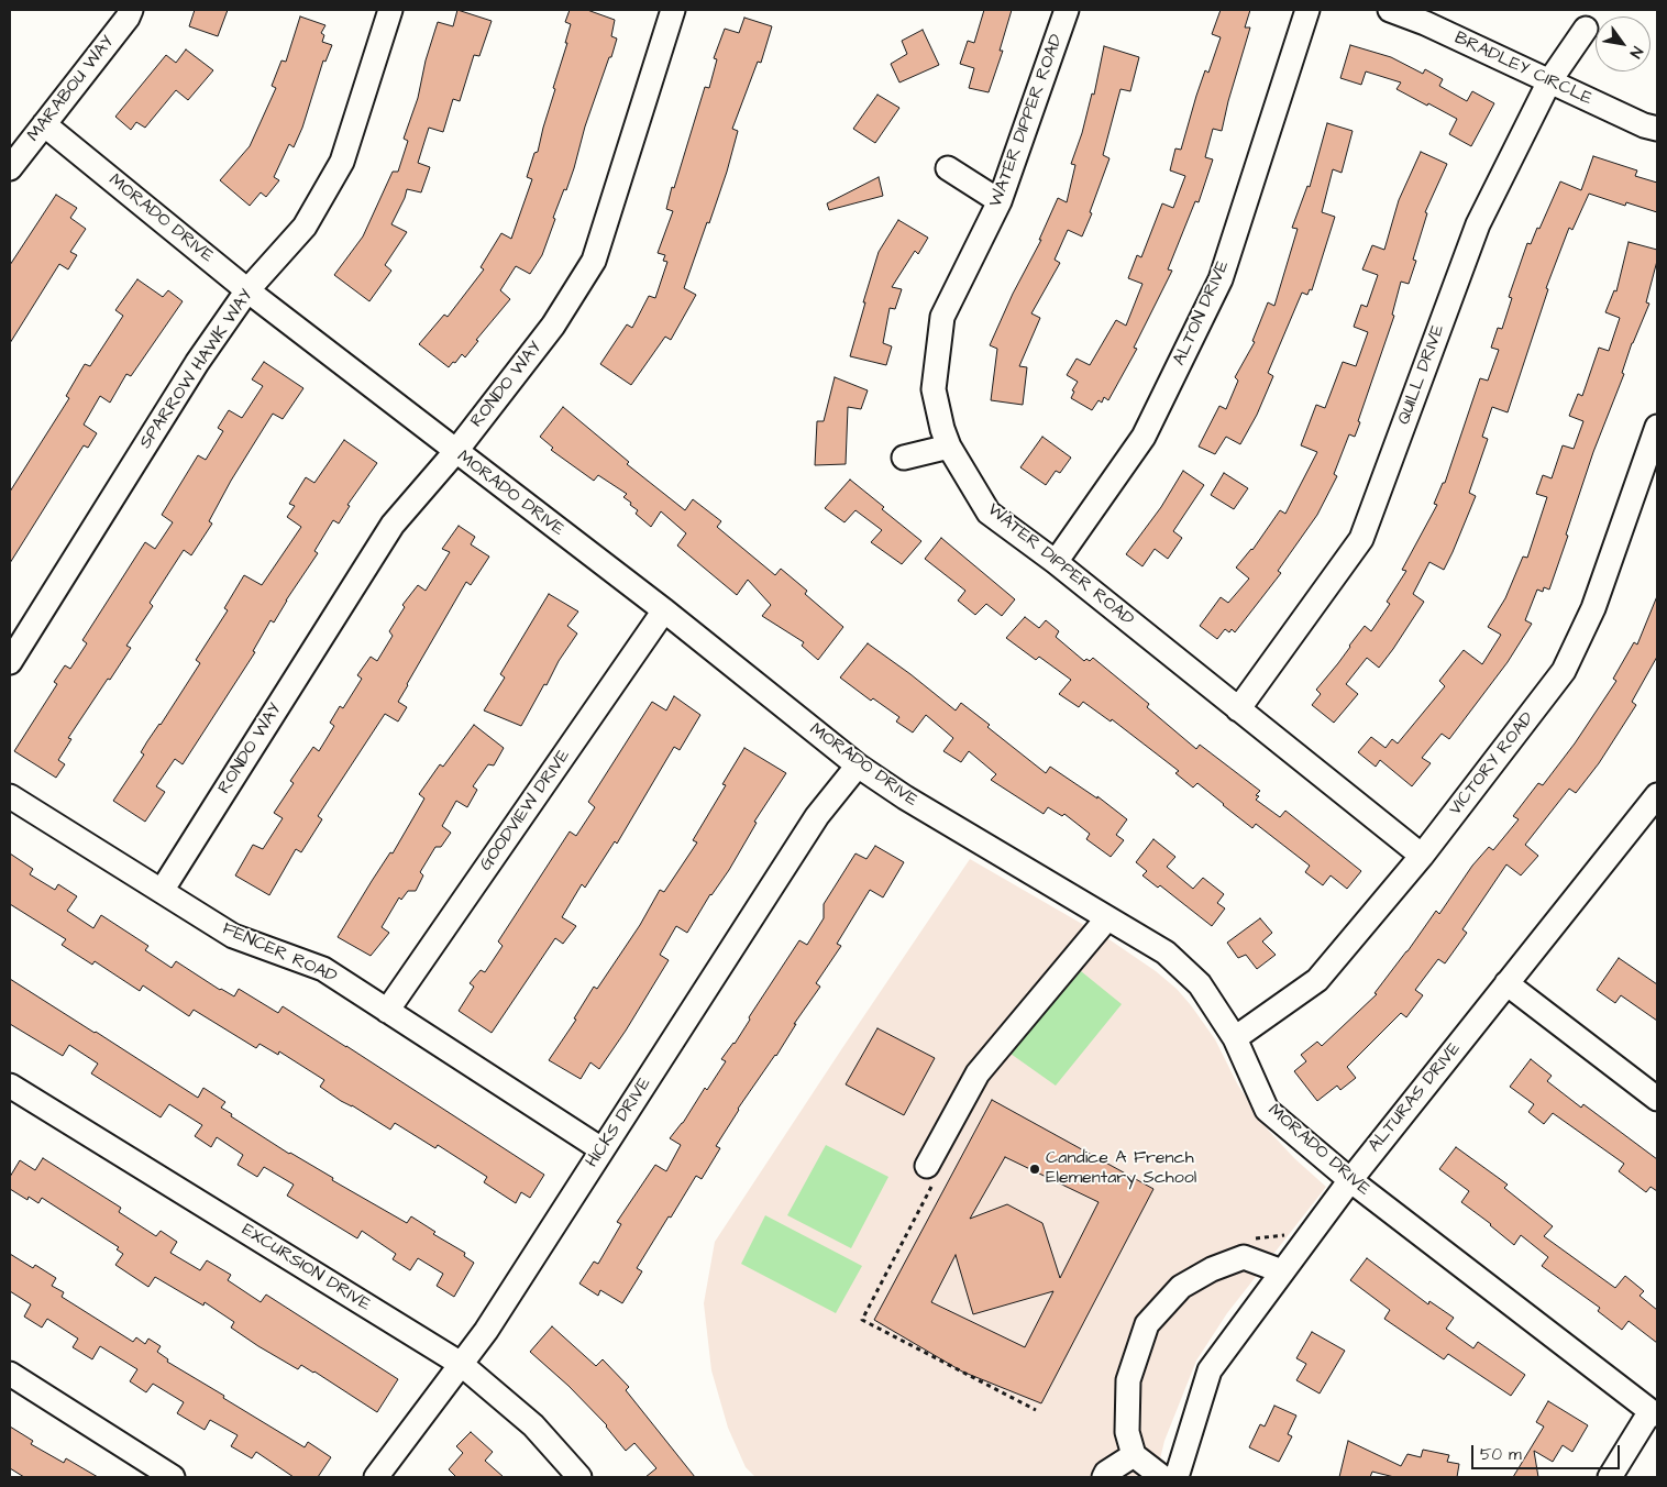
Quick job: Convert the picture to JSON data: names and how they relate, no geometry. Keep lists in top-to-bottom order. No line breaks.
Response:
{"streets":{"street":["BRADLEY CIRCLE","MARABOU WAY","WATER DIPPER ROAD","MORADO DRIVE","ALTON DRIVE","SPARROW HAWK WAY","QUILL DRIVE","RONDO WAY","VICTORY ROAD","GOODVIEW DRIVE","FENCER ROAD","ALTURAS DRIVE","HICKS DRIVE","EXCURSION DRIVE"]},"crossings":[["BRADLEY CIRCLE","QUILL DRIVE"],["MARABOU WAY","MORADO DRIVE"],["WATER DIPPER ROAD","ALTON DRIVE"],["WATER DIPPER ROAD","QUILL DRIVE"],["WATER DIPPER ROAD","VICTORY ROAD"],["MORADO DRIVE","SPARROW HAWK WAY"],["MORADO DRIVE","RONDO WAY"],["MORADO DRIVE","VICTORY ROAD"],["MORADO DRIVE","GOODVIEW DRIVE"],["MORADO DRIVE","ALTURAS DRIVE"],["MORADO DRIVE","HICKS DRIVE"],["RONDO WAY","FENCER ROAD"],["GOODVIEW DRIVE","FENCER ROAD"],["FENCER ROAD","HICKS DRIVE"],["HICKS DRIVE","EXCURSION DRIVE"]],"places":["Candice A French Elementary School"],"scale_bar":"50 m","north":"bottom right"}
